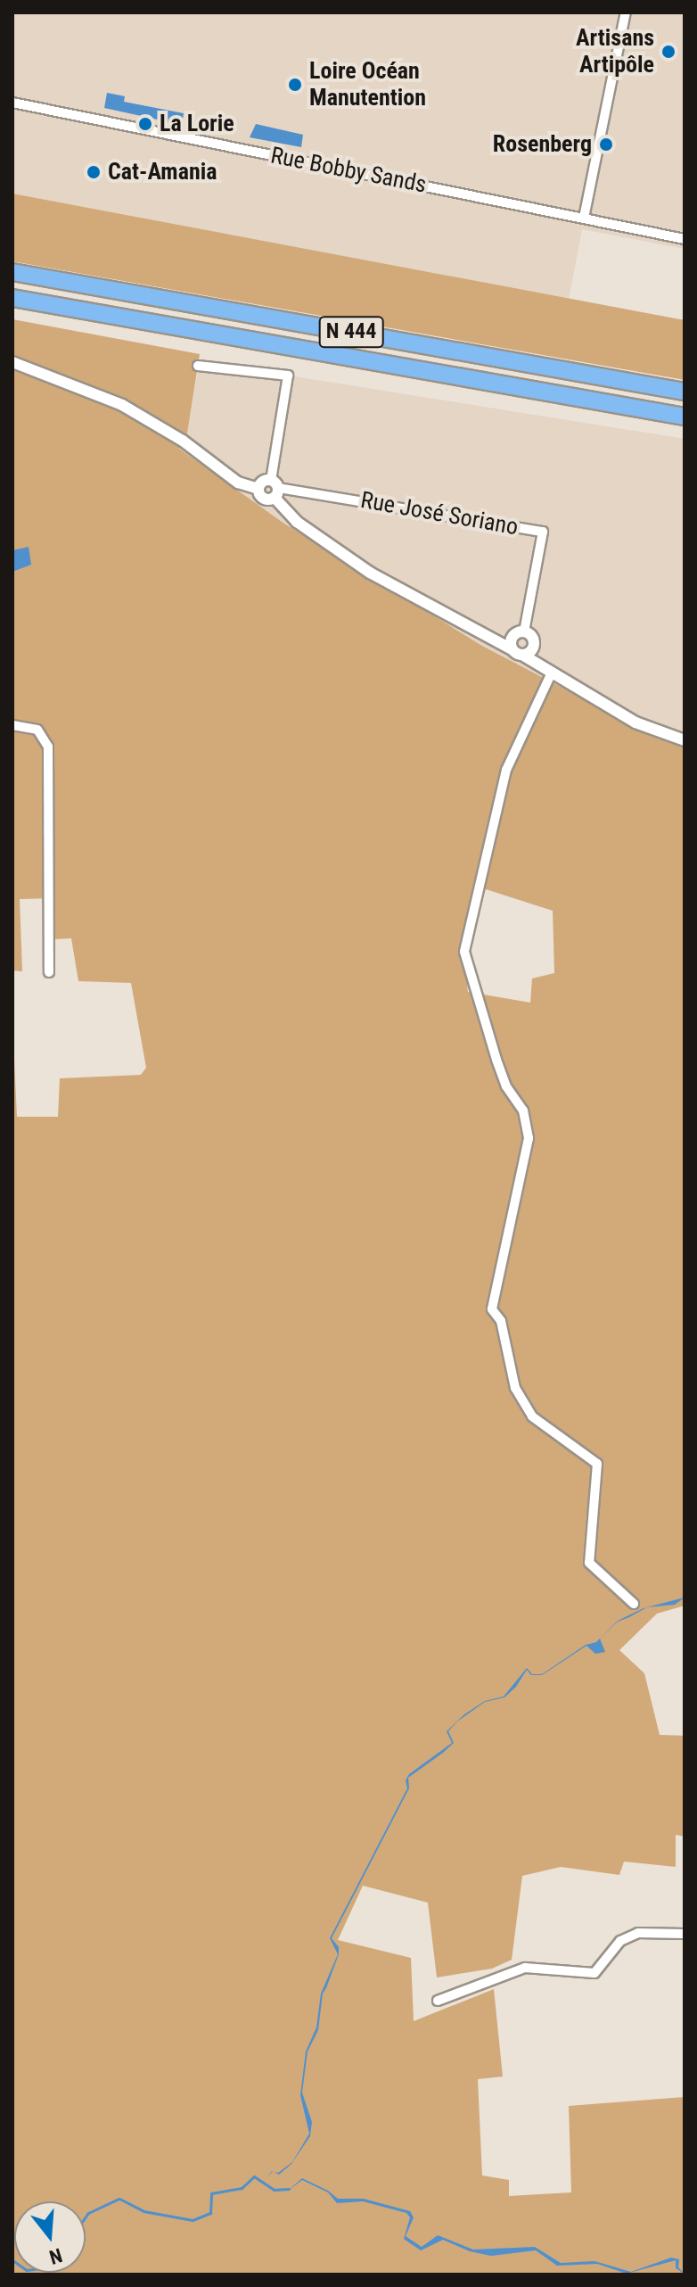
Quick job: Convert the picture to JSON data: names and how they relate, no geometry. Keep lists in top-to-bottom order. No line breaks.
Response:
{"streets":{"highway":["N 444"],"street":["Rue Bobby Sands","Rue José Soriano"]},"places":["Artisans Artipôle","Loire Océan Manutention","La Lorie","Rosenberg","Cat-Amania"],"north":"bottom"}
